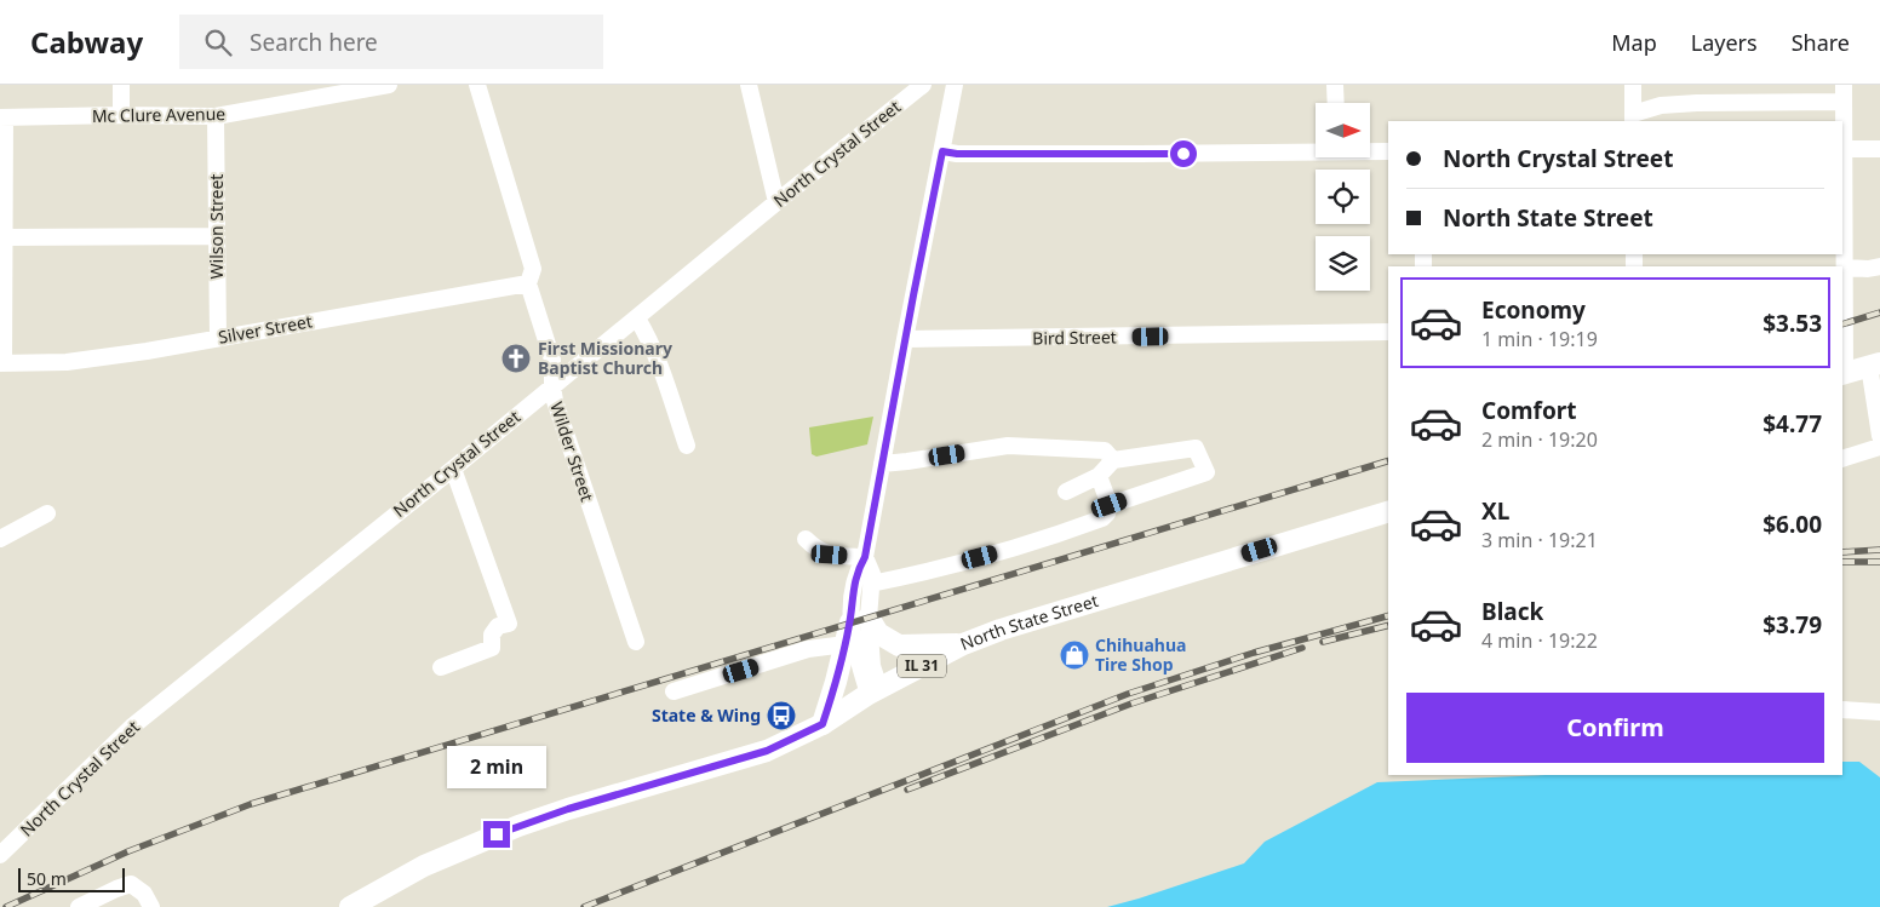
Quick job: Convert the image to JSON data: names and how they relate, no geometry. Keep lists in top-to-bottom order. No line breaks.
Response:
{"streets":{"main road":["North State Street","IL 31"],"street":["Mc Clure Avenue","North Crystal Street","Wilson Street","Silver Street","Bird Street","Wilder Street"]},"crossings":[["Mc Clure Avenue","Wilson Street"],["North Crystal Street","Wilder Street"],["Wilson Street","Silver Street"],["Silver Street","Wilder Street"]],"places":{"church":["First Missionary Baptist Church"],"shop":["Chihuahua Tire Shop"],"bus stop":["State & Wing"]},"scale_bar":"50 m","north":"right","page":{"header":"Cabway","search":"Search here","nav":["Map","Layers","Share"],"banner":["North Crystal Street","North State Street"],"list":[{"name":"Economy","note":"1 min · 19:19","value":"$3.53"},{"name":"Comfort","note":"2 min · 19:20","value":"$4.77"},{"name":"XL","note":"3 min · 19:21","value":"$6.00"},{"name":"Black","note":"4 min · 19:22","value":"$3.79"}],"buttons":"Confirm","bubble":"2 min","scale":"50 m"}}
